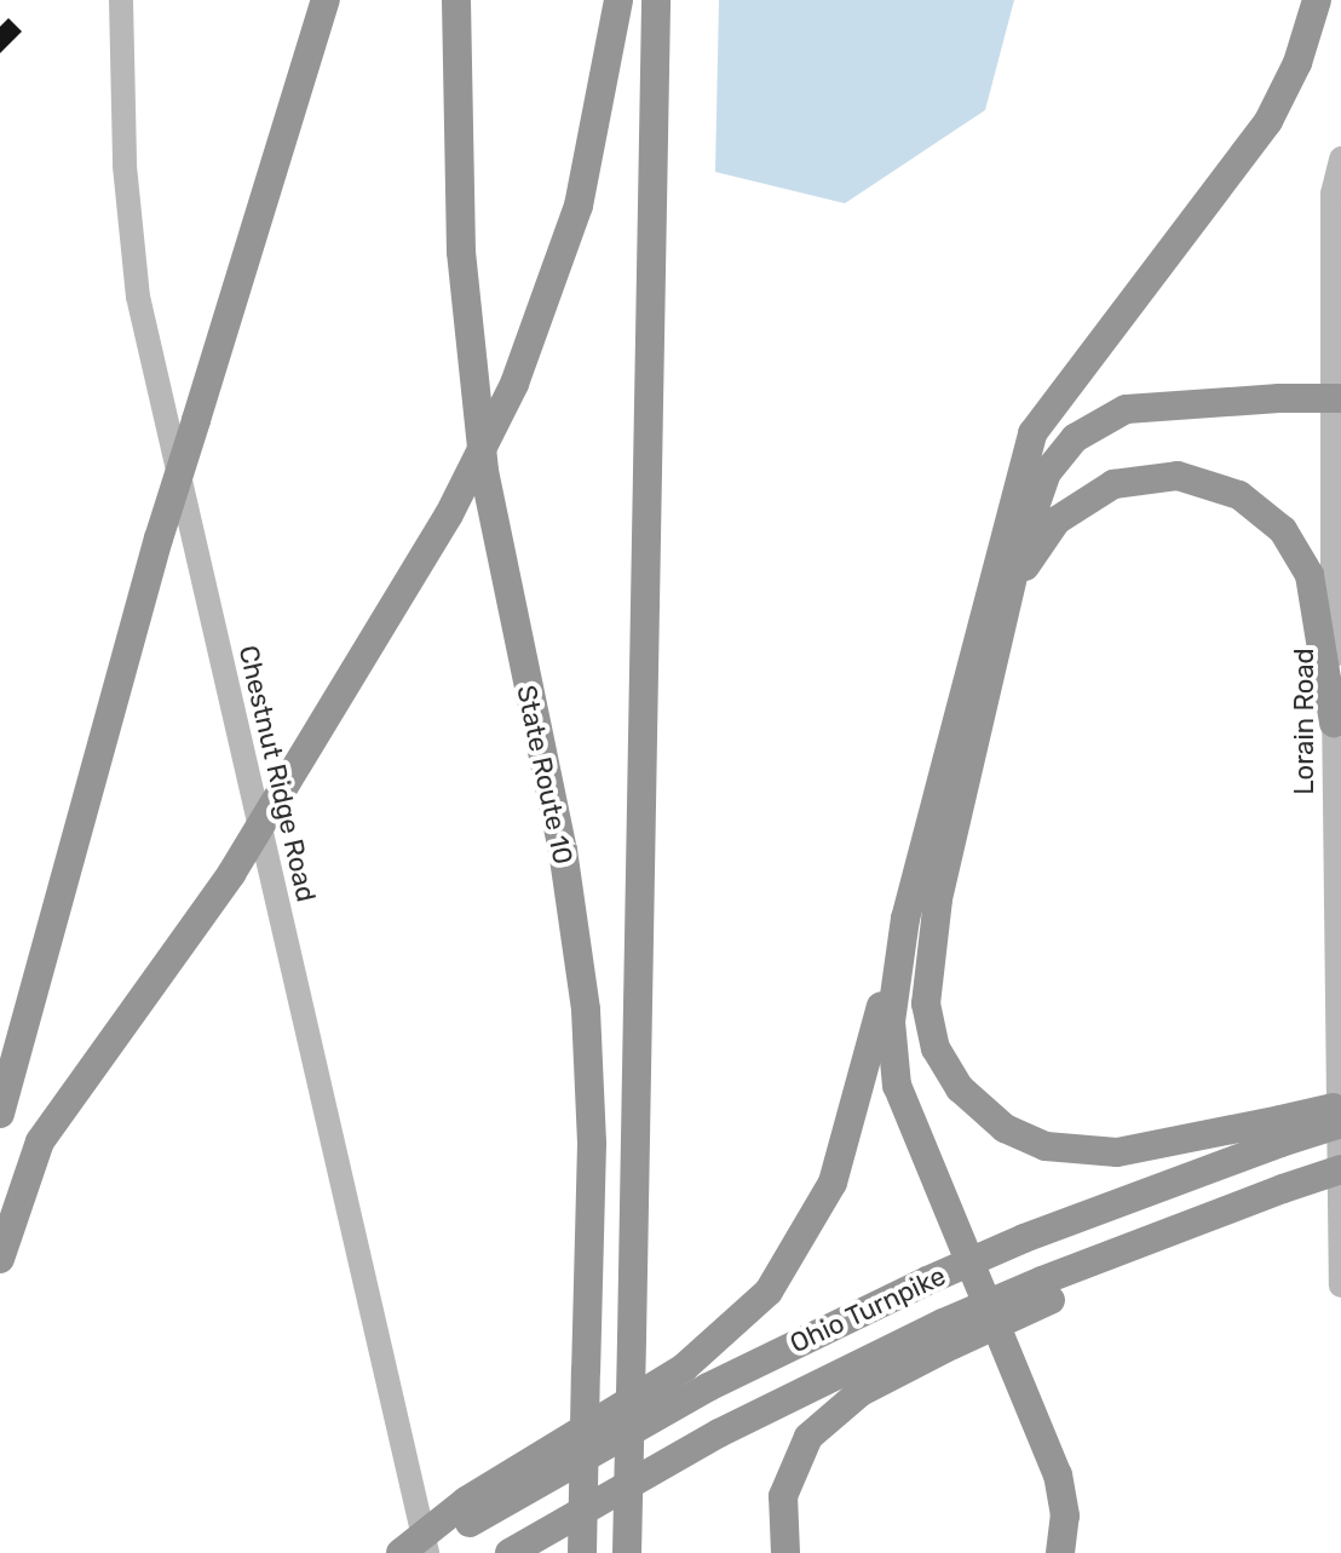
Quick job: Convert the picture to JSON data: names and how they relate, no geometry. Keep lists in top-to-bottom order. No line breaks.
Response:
{"streets":{"highway":["State Route 10","Ohio Turnpike"],"street":["Lorain Road","Chestnut Ridge Road"]},"crossings":[["Chestnut Ridge Road","Ohio Turnpike"]]}
